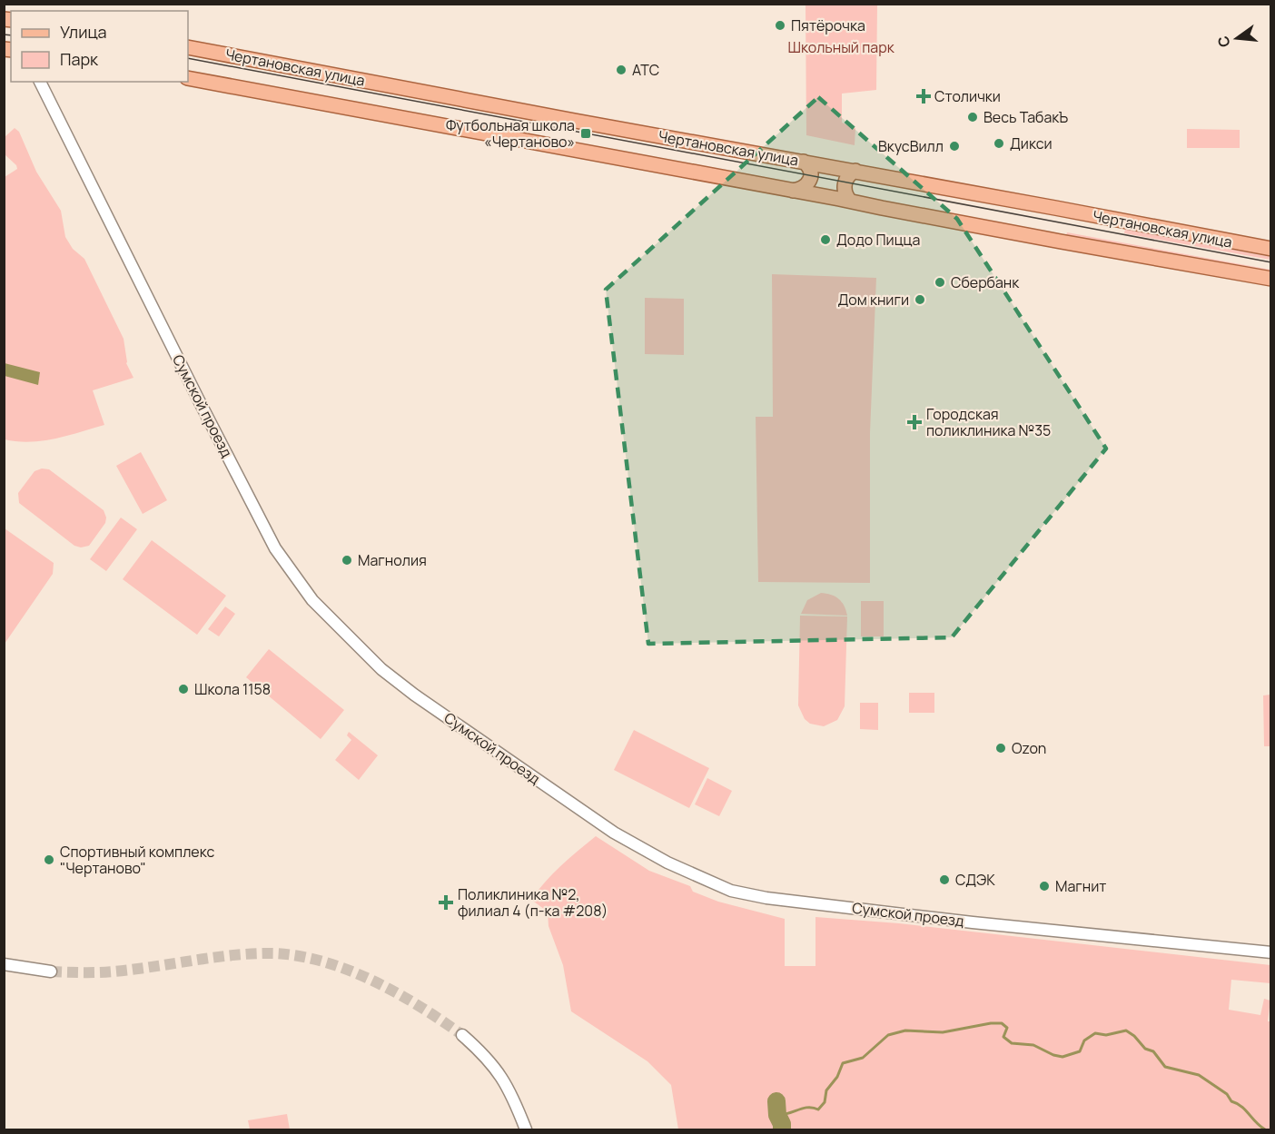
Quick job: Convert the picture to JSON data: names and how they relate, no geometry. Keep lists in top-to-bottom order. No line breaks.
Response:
{"streets":{"main road":["Чертановская улица"],"street":["Сумской проезд"]},"parks":["Школьный парк"],"places":{"other":["Пятёрочка","АТС","Весь ТабакЪ","Дикси","ВкусВилл","Додо Пицца","Сбербанк","Дом книги","Магнолия","Школа 1158","Ozon","Спортивный комплекс \"Чертаново\"","СДЭК","Магнит"],"health":["Столички","Городская поликлиника №35","Поликлиника №2, филиал 4 (п-ка #208)"],"transit":["Футбольная школа «Чертаново»"]},"legend":["Улица","Парк"],"north":"left"}
